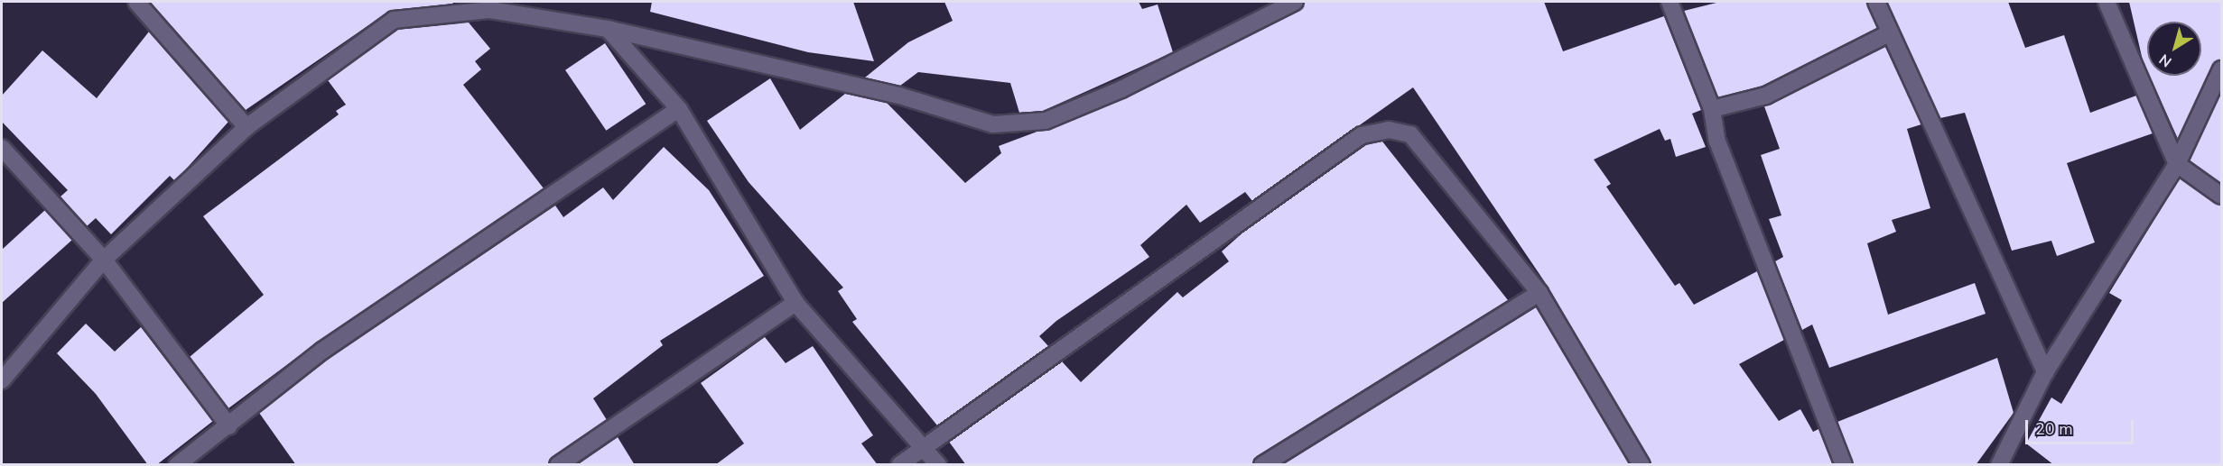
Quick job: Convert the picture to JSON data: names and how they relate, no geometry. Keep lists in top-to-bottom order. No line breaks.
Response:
{"scale_bar":"20 m","north":"bottom left"}
